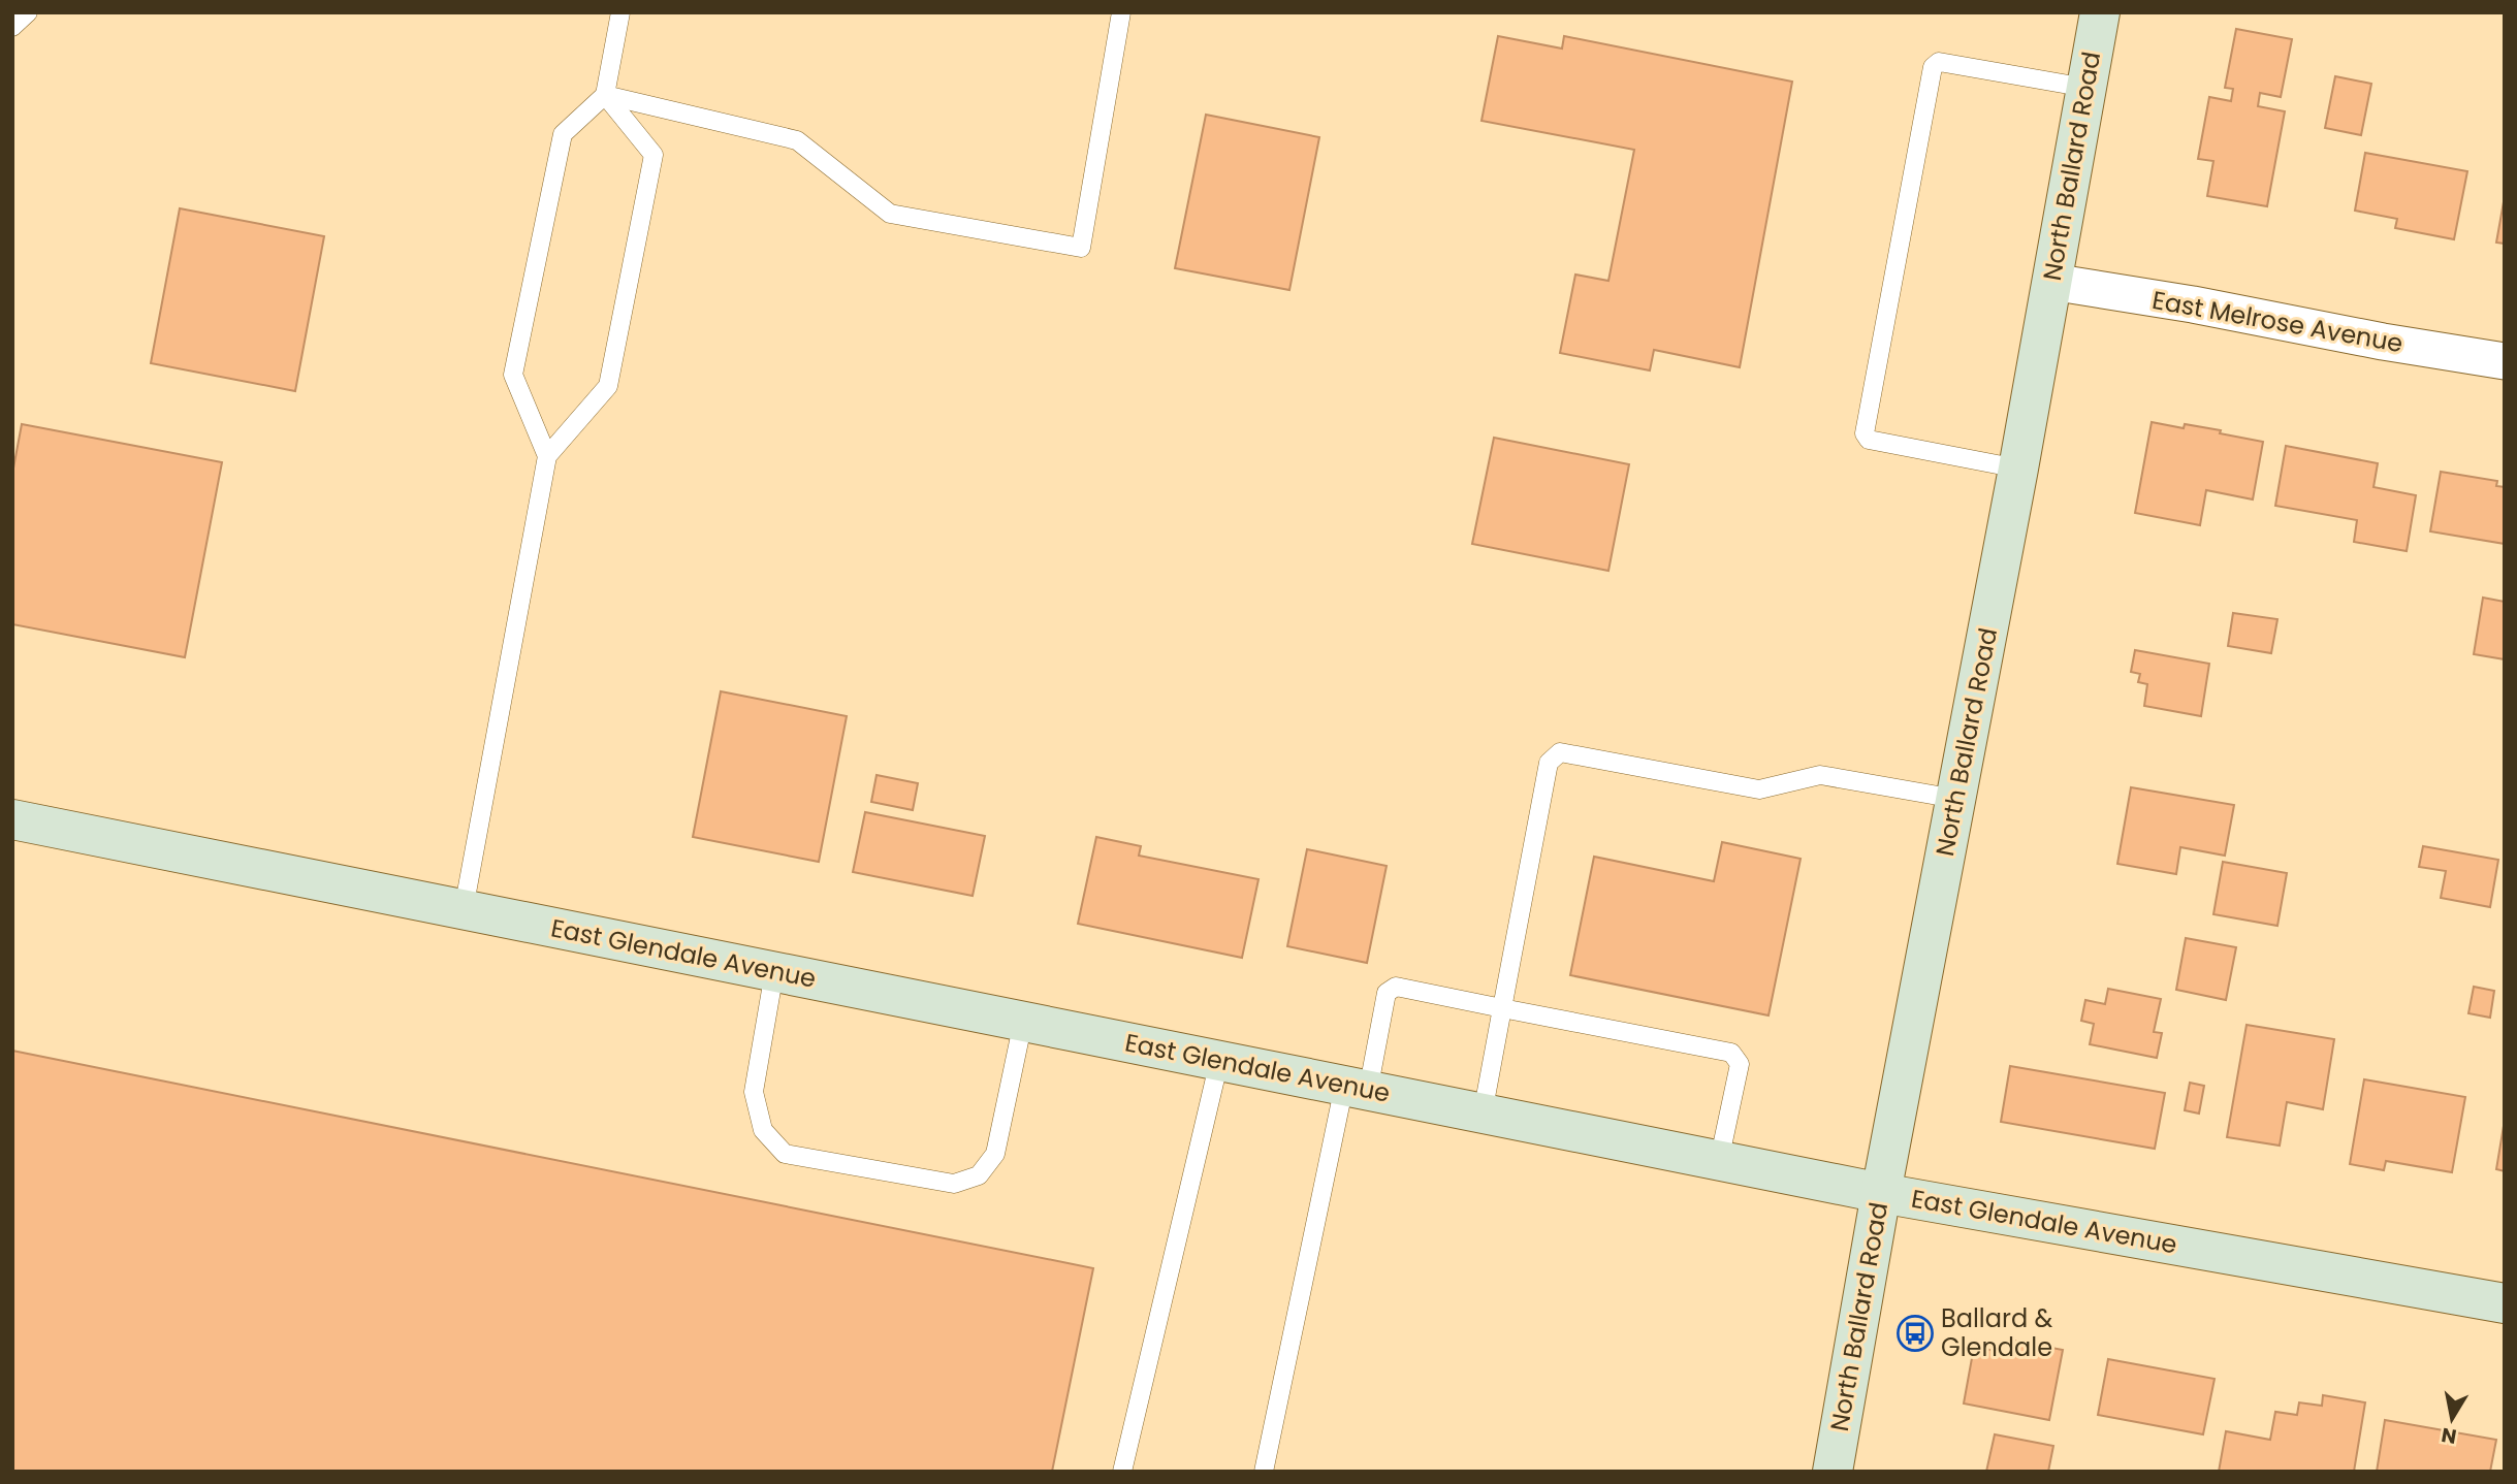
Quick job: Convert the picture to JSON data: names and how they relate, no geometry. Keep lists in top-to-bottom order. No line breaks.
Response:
{"streets":{"street":["North Ballard Road","East Melrose Avenue","East Glendale Avenue"]},"crossings":[["North Ballard Road","East Melrose Avenue"],["North Ballard Road","East Glendale Avenue"]],"places":{"bus stop":["Ballard & Glendale"]},"north":"bottom"}
